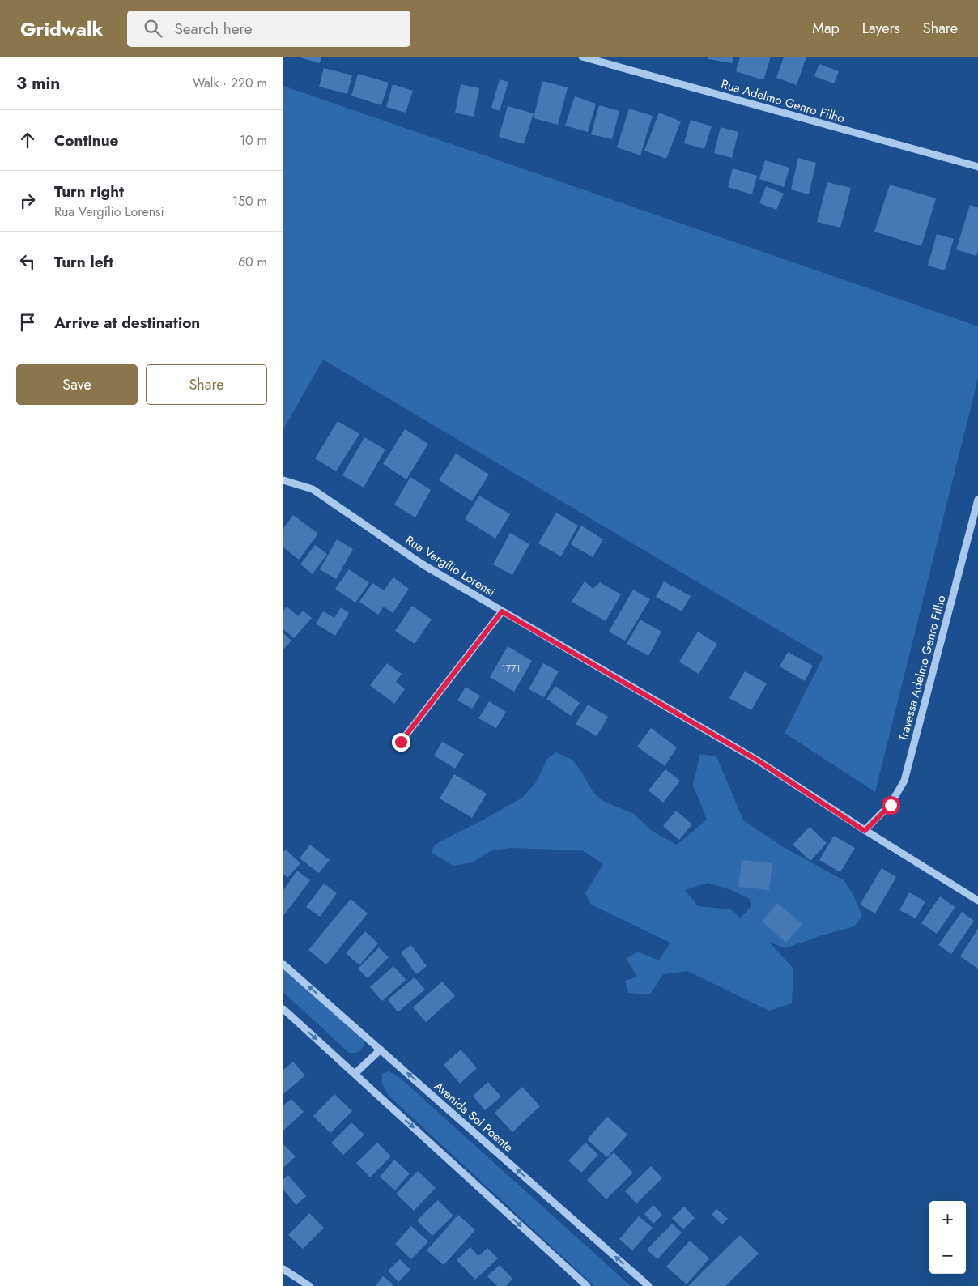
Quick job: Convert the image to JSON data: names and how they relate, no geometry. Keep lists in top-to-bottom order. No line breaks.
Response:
{"streets":{"street":["Rua Adelmo Genro Filho","Rua Vergílio Lorensi","Travessa Adelmo Genro Filho","Avenida Sol Poente"]},"crossings":[["Rua Vergílio Lorensi","Travessa Adelmo Genro Filho"]],"house_numbers":["1771"],"page":{"header":"Gridwalk","search":"Search here","nav":["Map","Layers","Share"],"heading":["3 min","Walk · 220 m"],"list":[["Continue","10 m"],["Turn right","Rua Vergílio Lorensi","150 m"],["Turn left","60 m"],"Arrive at destination"],"buttons":["Save","Share"],"map_buttons":["+","−"]}}
